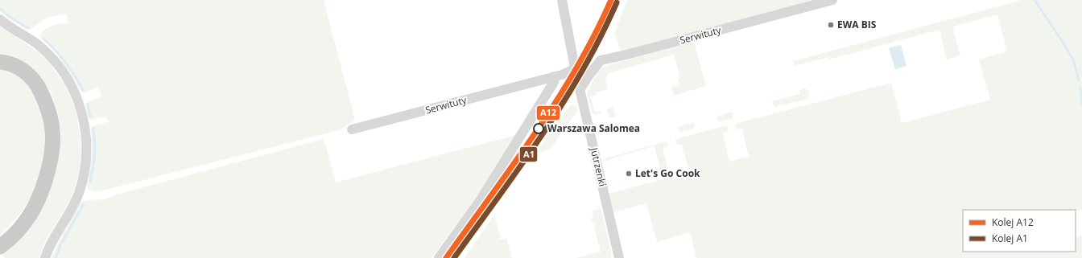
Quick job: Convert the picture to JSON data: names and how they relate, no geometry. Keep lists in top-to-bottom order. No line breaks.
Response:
{"streets":{"street":["Serwituty","Jutrzenki"]},"crossings":[["Serwituty","Jutrzenki"]],"places":["EWA BIS","Warszawa Salomea","Let's Go Cook"],"lines":["rail line A12","rail line A1"],"legend":["Kolej A12","Kolej A1"]}
